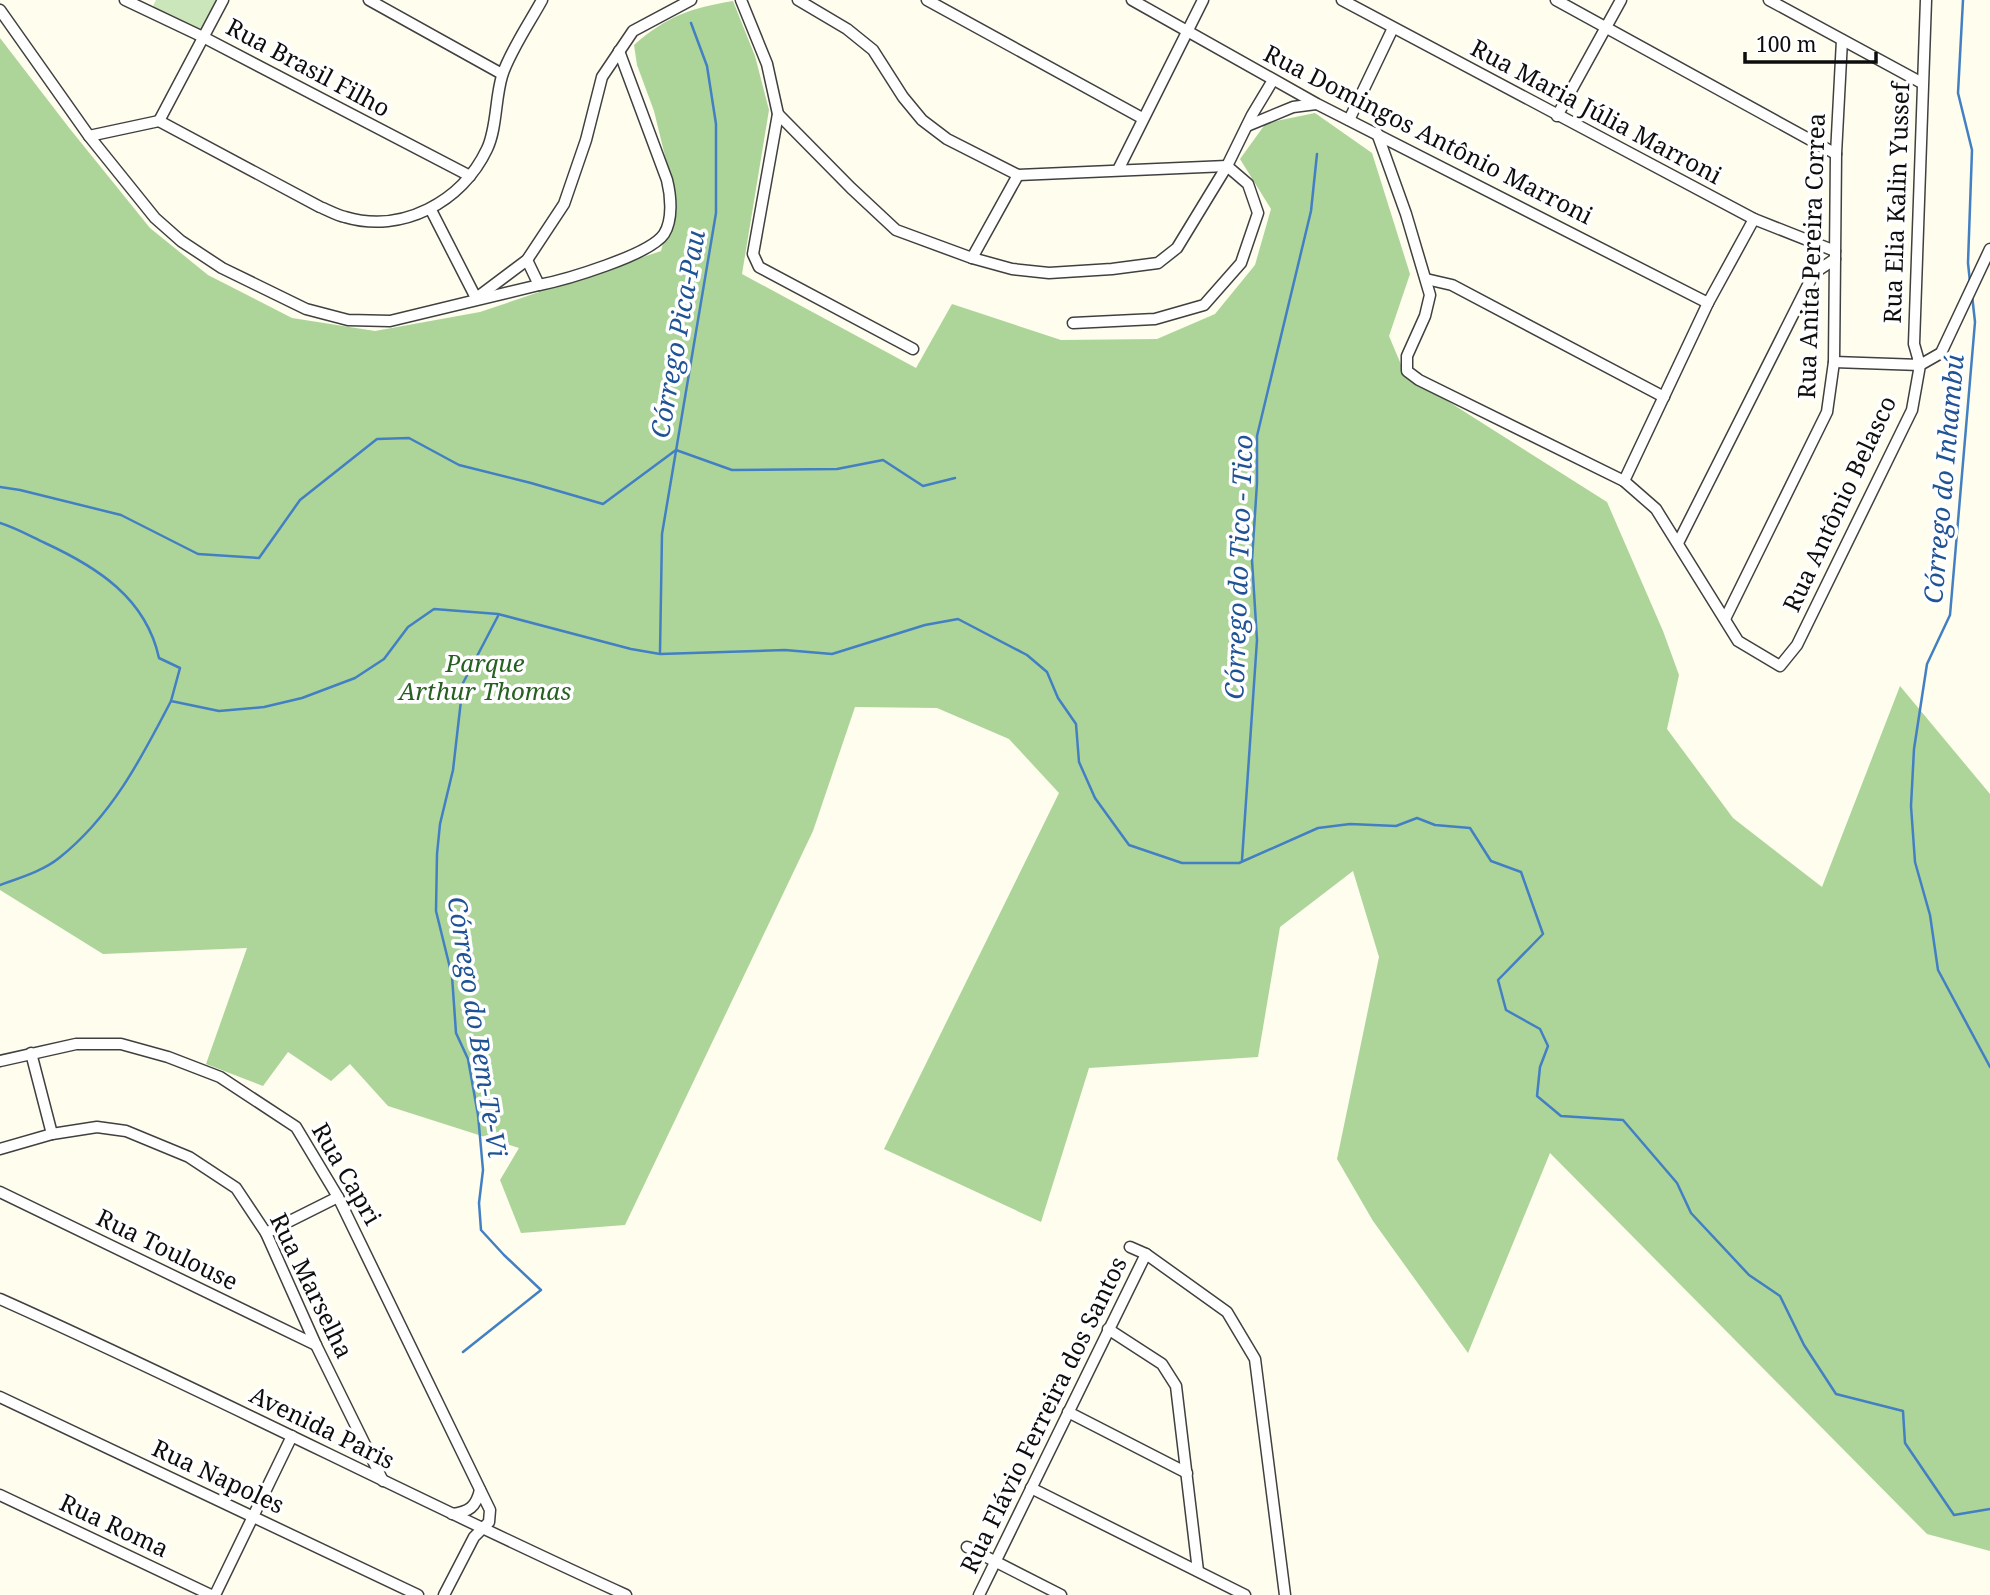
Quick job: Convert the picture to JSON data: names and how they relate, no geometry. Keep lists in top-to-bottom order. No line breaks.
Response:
{"streets":{"street":["Rua Brasil Filho","Rua Maria Júlia Marroni","Rua Domingos Antônio Marroni","Rua Elia Kalin Yussef","Rua Anita Pereira Correa","Rua Antônio Belasco","Rua Capri","Rua Toulouse","Rua Marselha","Rua Flávio Ferreira dos Santos","Avenida Paris","Rua Napoles","Rua Roma"]},"crossings":[["Rua Maria Júlia Marroni","Rua Anita Pereira Correa"],["Rua Elia Kalin Yussef","Rua Antônio Belasco"],["Rua Anita Pereira Correa","Rua Antônio Belasco"],["Rua Capri","Avenida Paris"],["Rua Toulouse","Rua Marselha"],["Rua Marselha","Avenida Paris"]],"water":["Córrego Pica-Pau","Córrego do Inhambú","Córrego do Tico - Tico","Córrego do Bem-Te-Vi"],"parks":["Parque Arthur Thomas"],"scale_bar":"100 m"}
